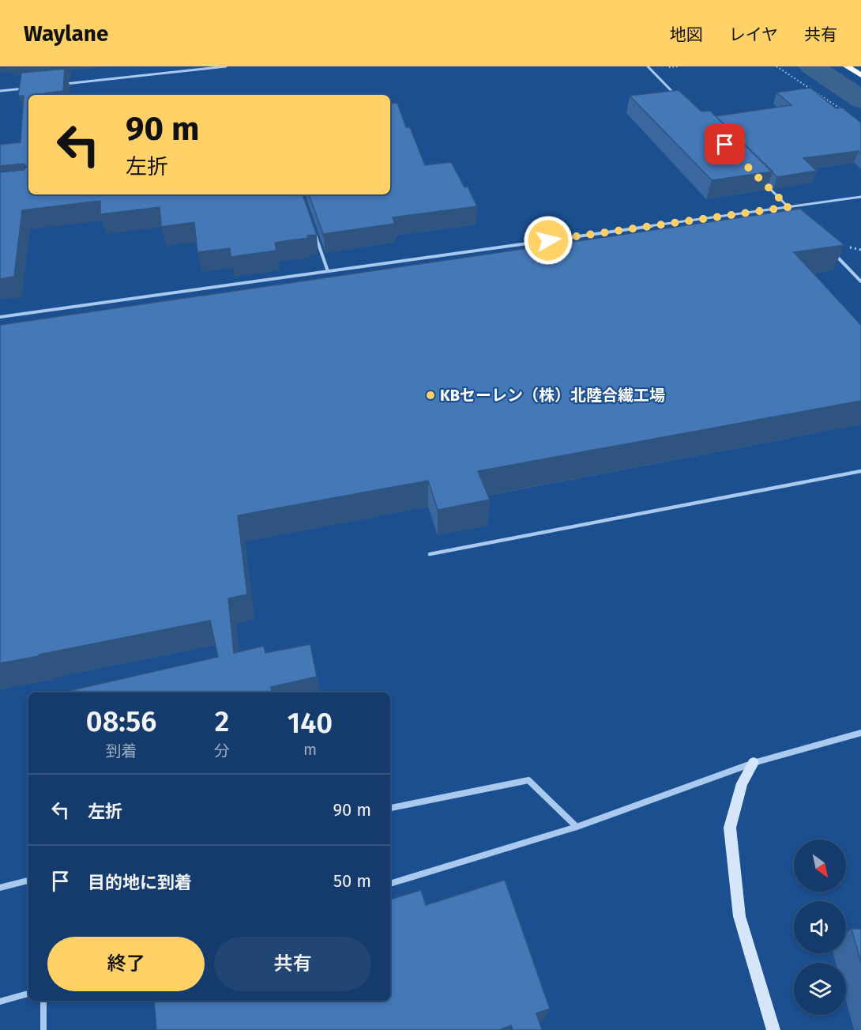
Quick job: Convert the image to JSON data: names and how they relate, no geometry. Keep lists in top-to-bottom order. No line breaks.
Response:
{"places":["KBセーレン（株）北陸合繊工場"],"north":"bottom right","page":{"header":"Waylane","nav":["地図","レイヤ","共有"],"turn":["90 m","左折"],"eta":["08:56","到着","2","分","140","m"],"list":[{"name":"左折","value":"90 m"},{"name":"目的地に到着","value":"50 m"}],"buttons":["終了","共有"]}}
